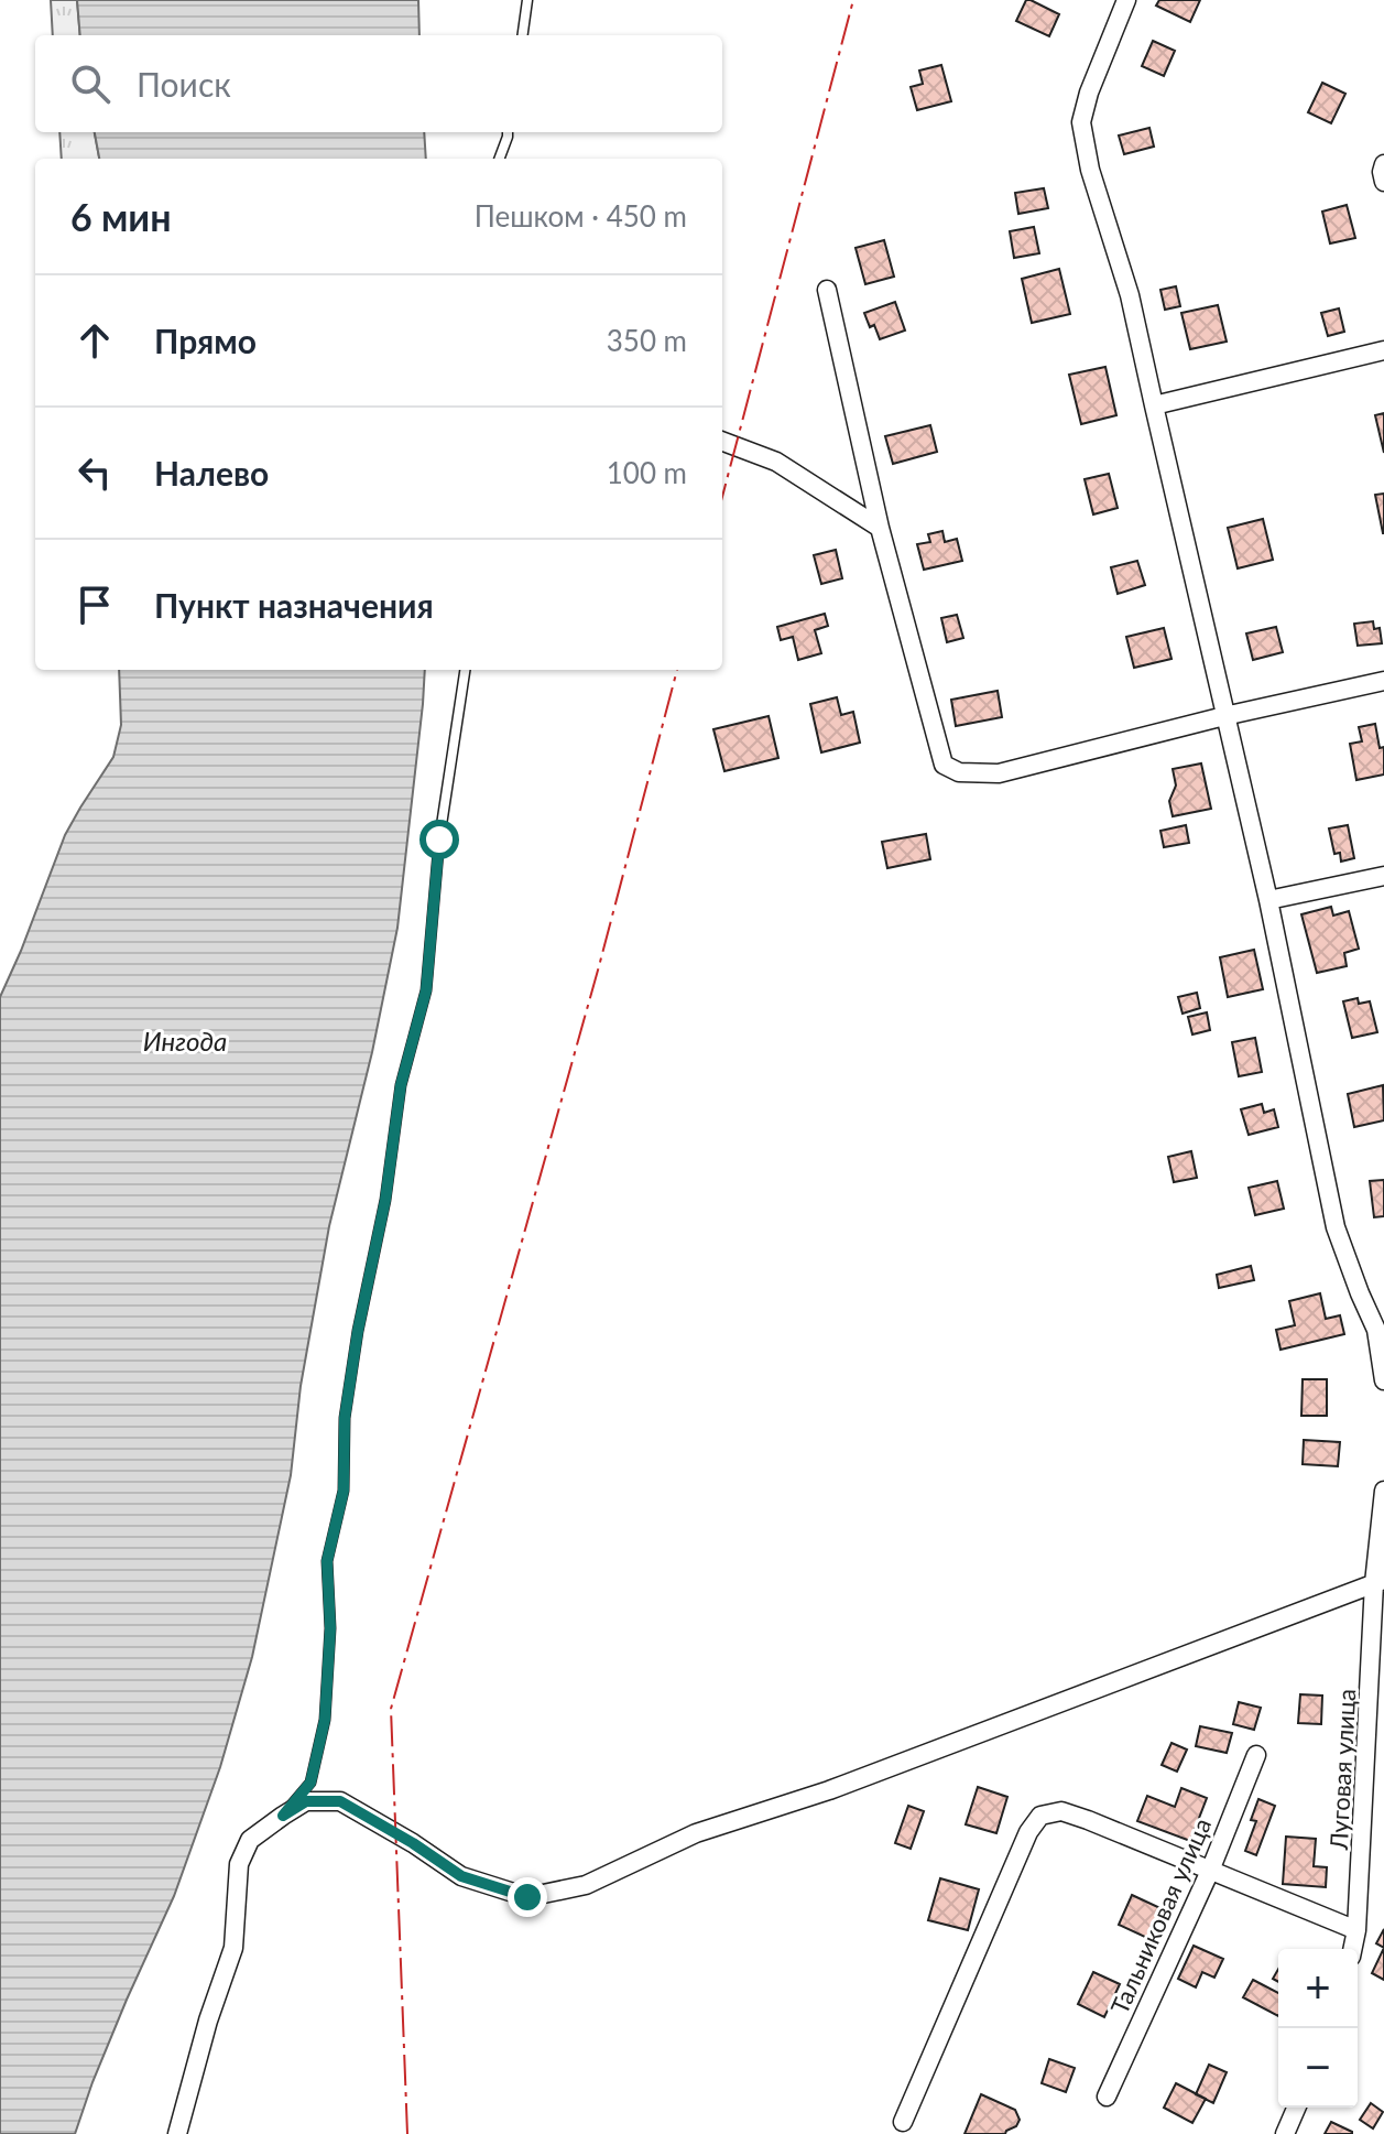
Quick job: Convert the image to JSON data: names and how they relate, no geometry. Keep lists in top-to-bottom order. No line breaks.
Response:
{"streets":{"street":["Луговая улица","Тальниковая улица"]},"water":["Ингода"],"page":{"search":"Поиск","heading":["6 мин","Пешком · 450 m"],"list":[["Прямо","350 m"],["Налево","100 m"],"Пункт назначения"],"map_buttons":["+","−"]}}
